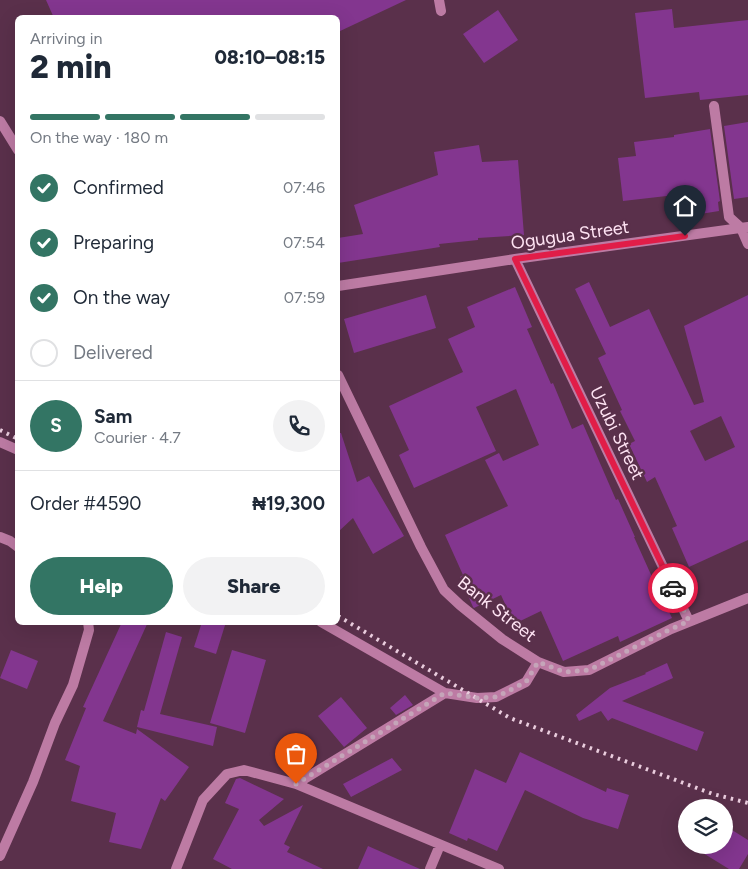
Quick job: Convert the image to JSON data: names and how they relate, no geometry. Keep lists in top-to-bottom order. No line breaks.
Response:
{"streets":{"street":["Ogugua Street","Uzubi Street","Bank Street"]},"crossings":[["Ogugua Street","Uzubi Street"],["Uzubi Street","Bank Street"]],"page":{"heading":["2 min","Arriving in","08:10–08:15"],"panel":["Sam","Courier · 4.7","Order #4590","₦19,300"],"bar":"On the way · 180 m","list":[["Confirmed","07:46"],["Preparing","07:54"],["On the way","07:59"],"Delivered"],"round":"S","buttons":["Help","Share"]}}
